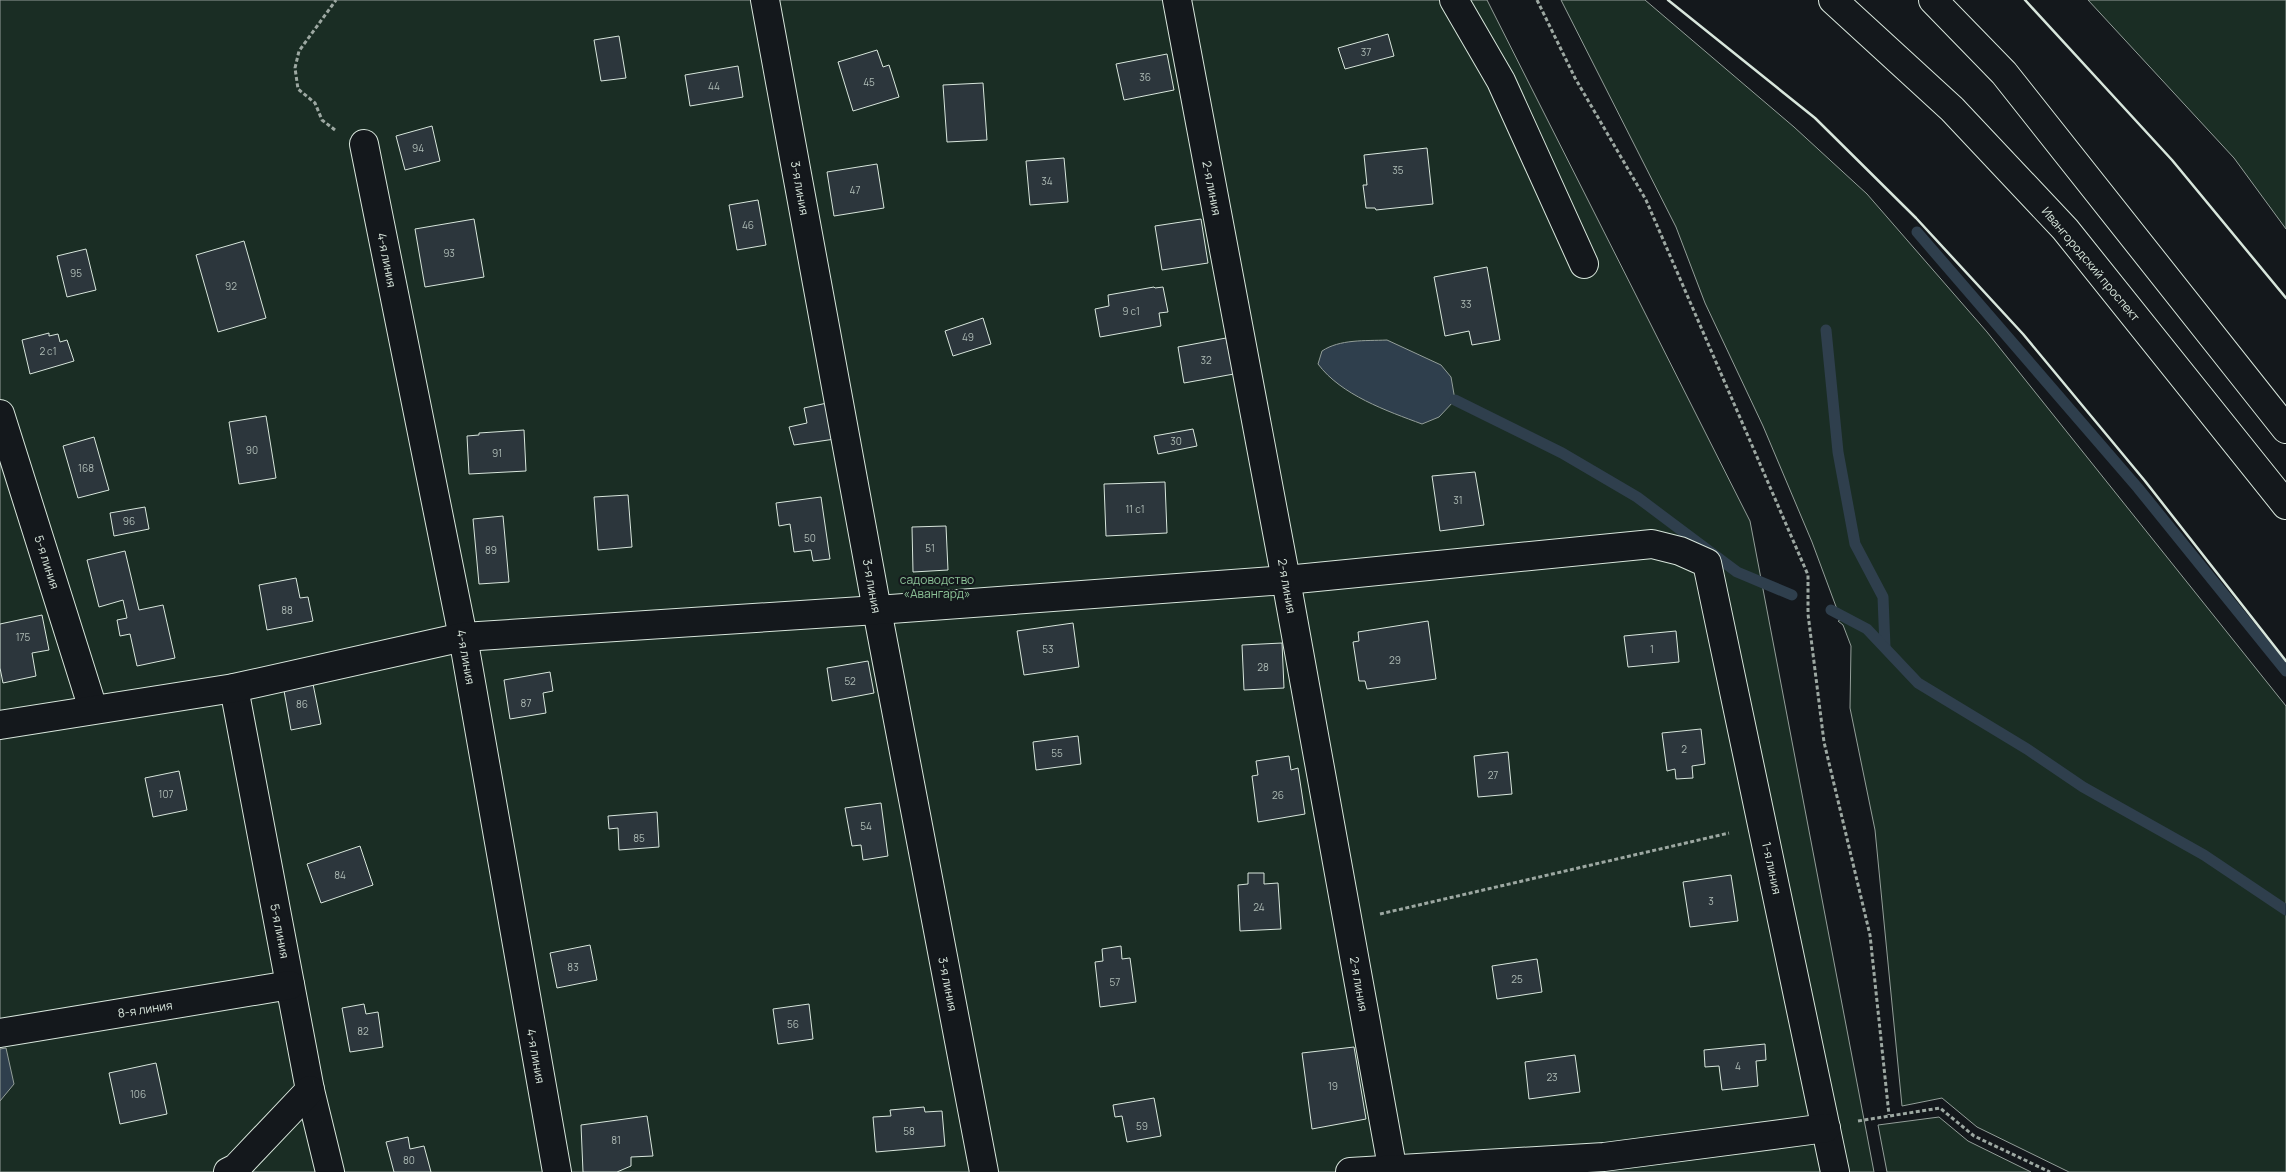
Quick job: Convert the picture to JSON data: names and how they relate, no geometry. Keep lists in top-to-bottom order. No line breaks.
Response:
{"streets":{"main road":["3-я линия","2-я линия","4-я линия","Ивангородский проспект","5-я линия","1-я линия","8-я линия"]},"crossings":[["2-я линия","1-я линия"],["5-я линия","8-я линия"]],"parks":["садоводство «Авангард»"],"house_numbers":["37","36","45","44","94","35","34","47","46","93","95","92","33","9 с1","49","2 c1","32","30","90","91","168","31","11 с1","96","50","51","89","88","175","53","1","29","28","52","87","86","2","55","27","107","26","54","85","84","3","24","83","25","57","56","82","4","23","19","106","59","58","81","80"]}
